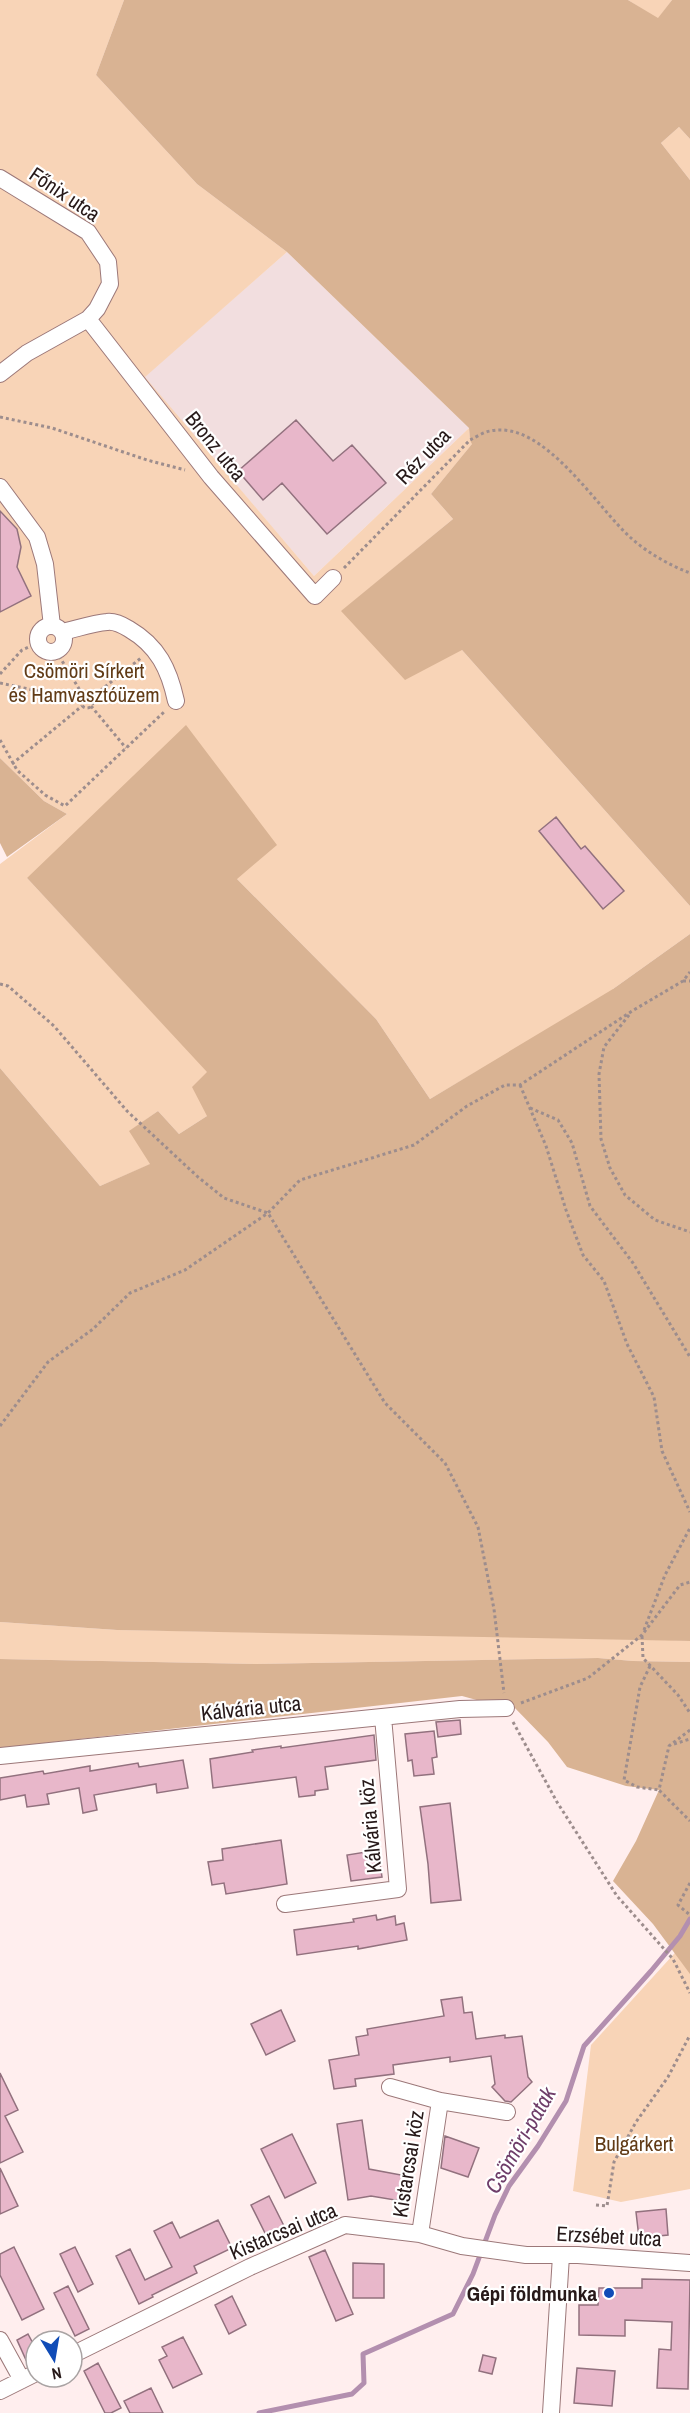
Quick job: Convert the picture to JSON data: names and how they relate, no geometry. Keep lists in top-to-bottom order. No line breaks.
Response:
{"streets":{"street":["Főnix utca","Bronz utca","Kálvária utca","Kálvária köz","Kistarcsai köz","Kistarcsai utca","Erzsébet utca"],"path":["Réz utca"]},"crossings":[["Főnix utca","Bronz utca"],["Bronz utca","Réz utca"],["Kálvária utca","Kálvária köz"],["Kistarcsai köz","Kistarcsai utca"],["Kistarcsai utca","Erzsébet utca"]],"water":["Csömöri-patak"],"parks":["Csömöri Sírkert és Hamvasztóüzem","Bulgárkert"],"places":["Gépi földmunka"],"north":"bottom"}
